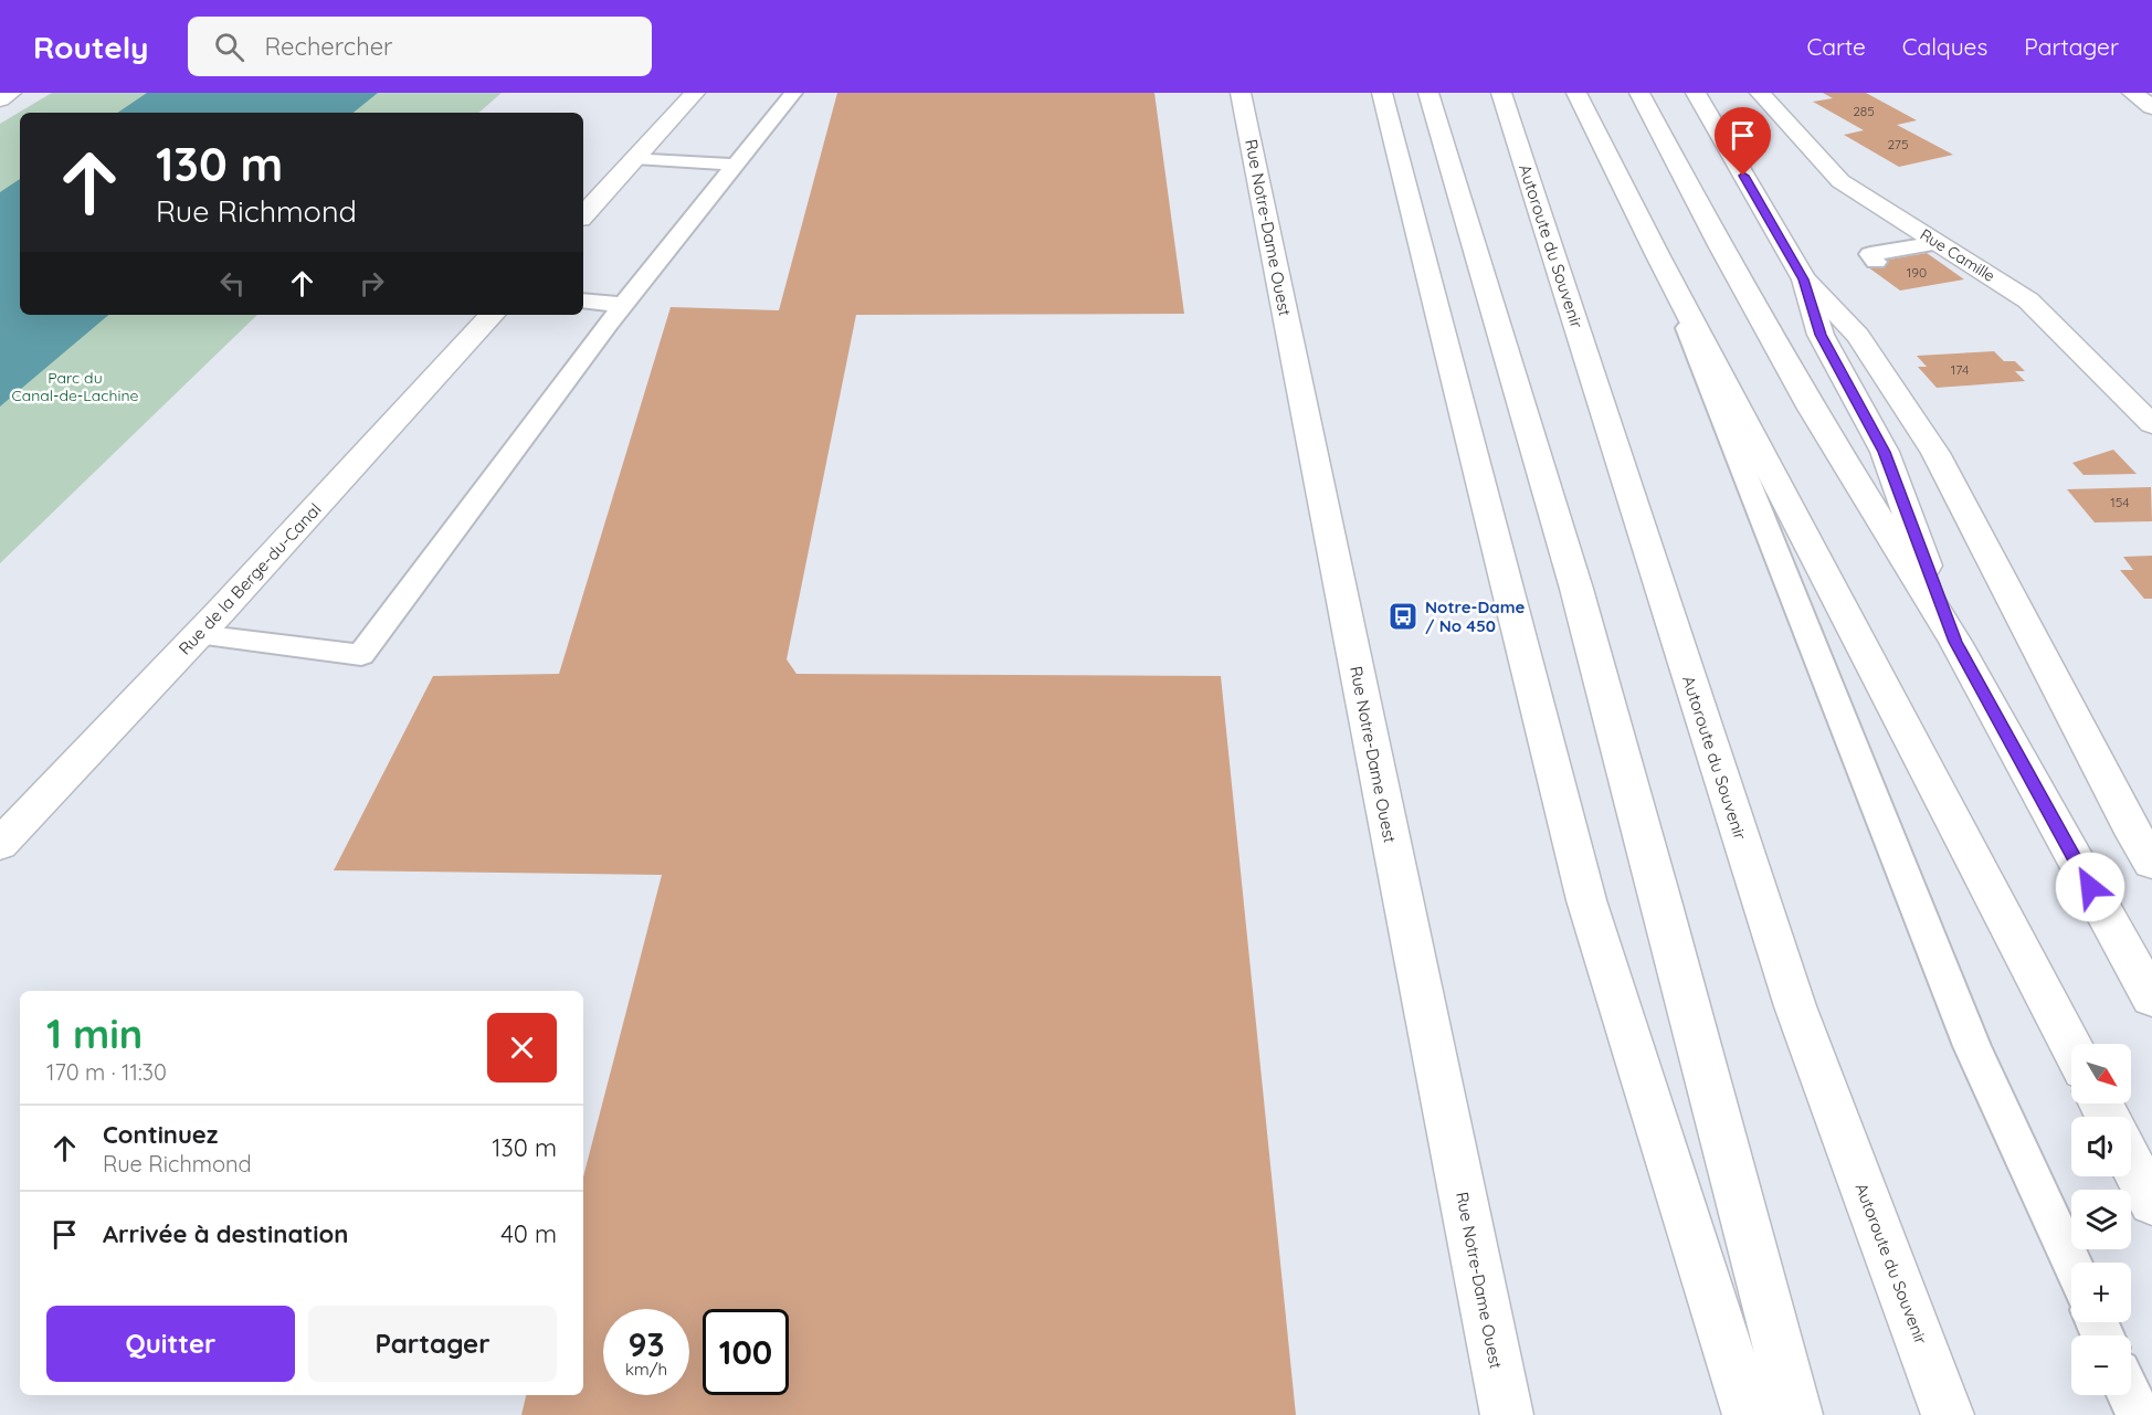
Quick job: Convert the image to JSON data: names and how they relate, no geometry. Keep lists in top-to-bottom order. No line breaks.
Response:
{"streets":{"main road":["Rue Notre-Dame Ouest","Autoroute du Souvenir","Rue Camille","Rue de la Berge-du-Canal"]},"parks":["Parc du Canal-de-Lachine"],"places":{"bus stop":["Notre-Dame / No 450"]},"house_numbers":["285","275","190","174","154"],"north":"bottom right","page":{"header":"Routely","search":"Rechercher","nav":["Carte","Calques","Partager"],"turn":["130 m","Rue Richmond"],"heading":["1 min","170 m · 11:30"],"map_buttons":["+","−"],"list":[{"name":"Continuez","note":"Rue Richmond","value":"130 m"},{"name":"Arrivée à destination","value":"40 m"}],"buttons":["Quitter","Partager"],"speed":"93 km/h","limit":"100"}}
